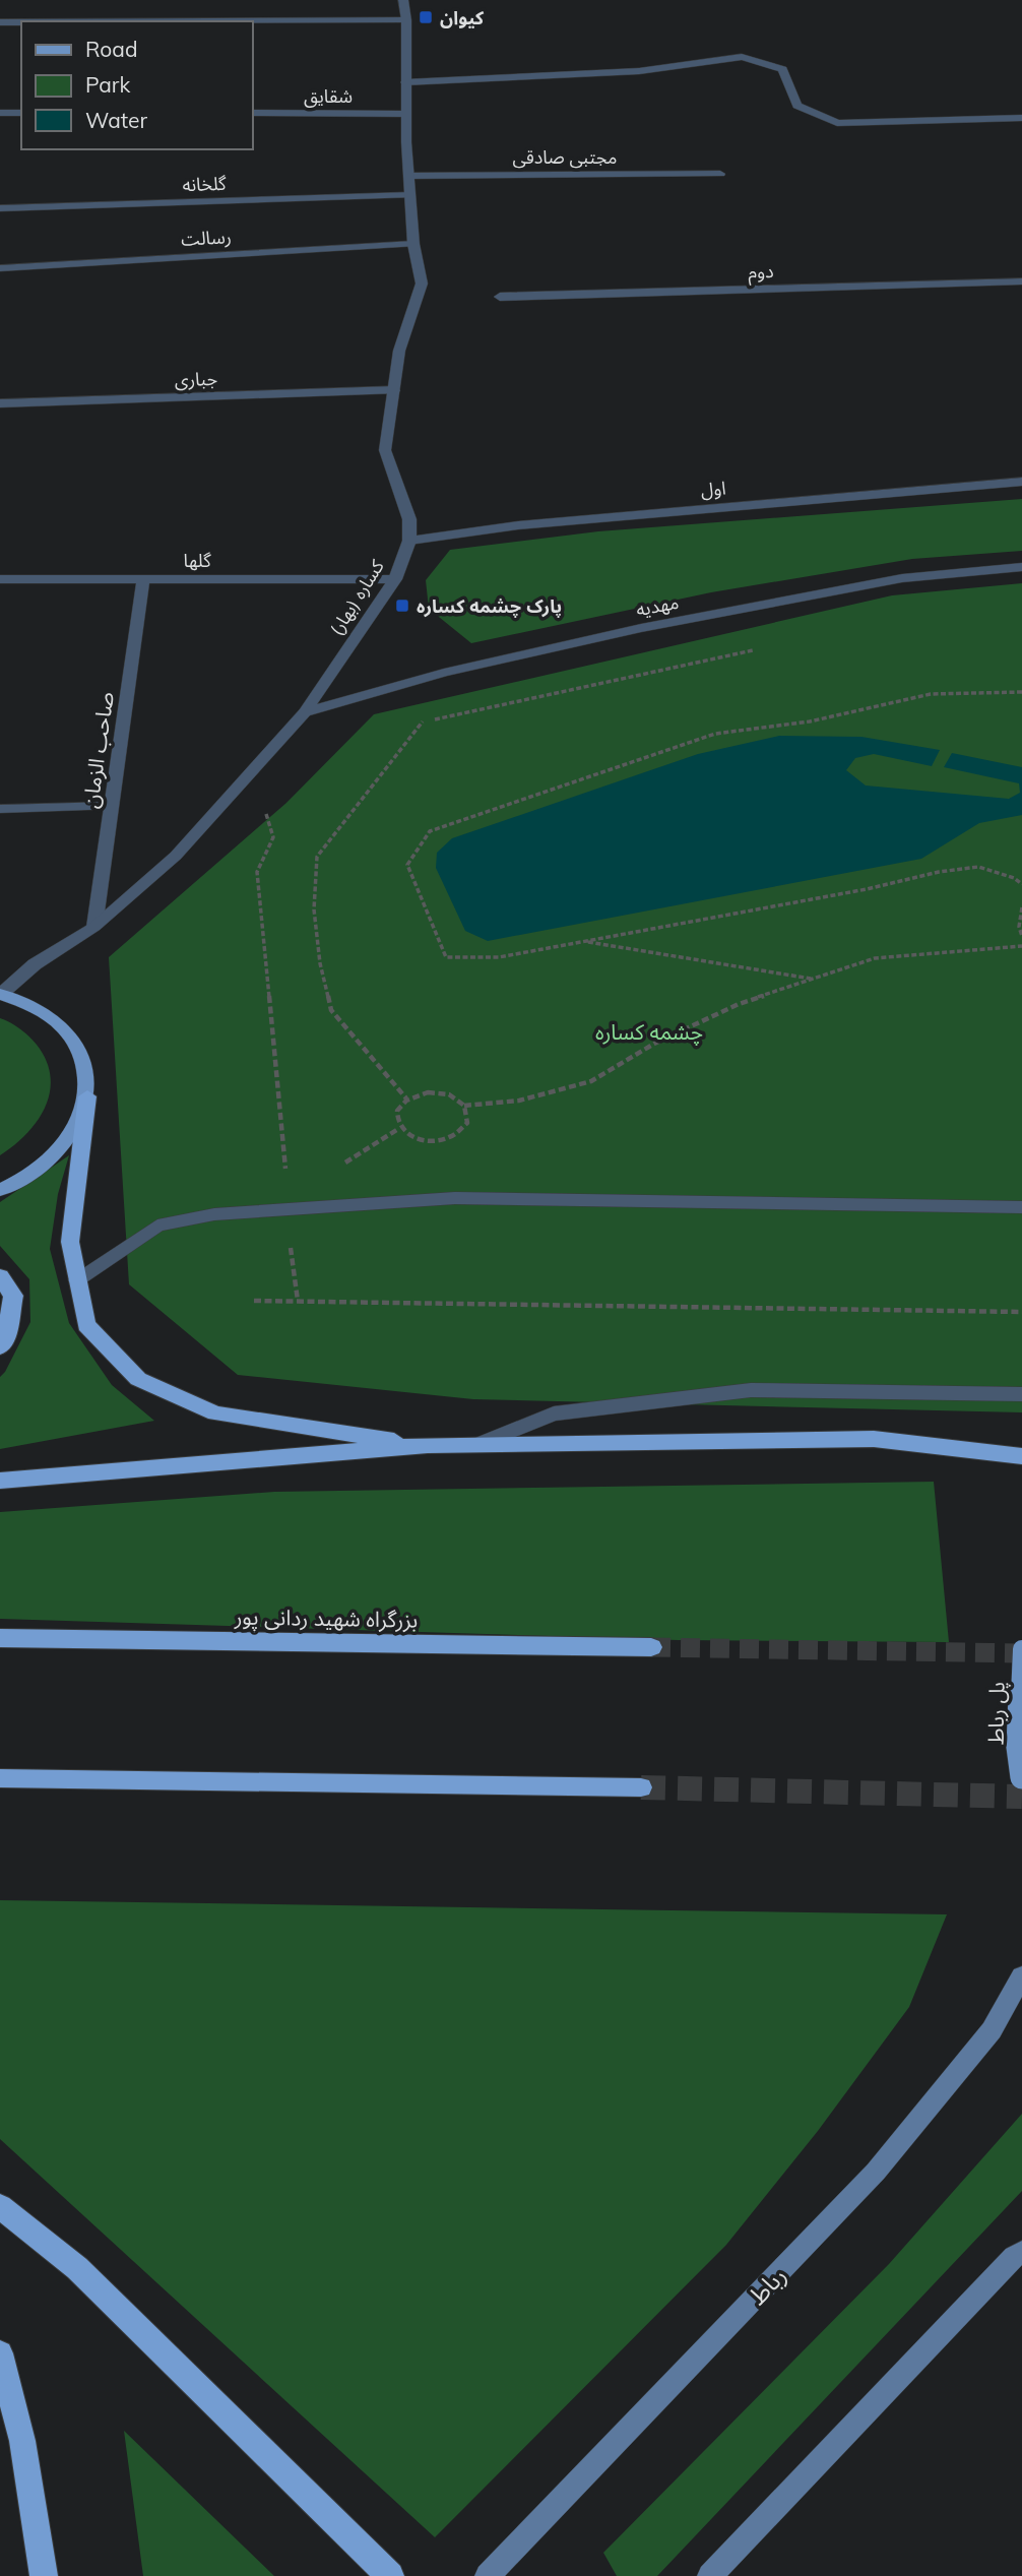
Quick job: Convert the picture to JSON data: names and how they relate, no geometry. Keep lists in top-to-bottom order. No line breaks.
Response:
{"streets":{"highway":["بزرگراه شهید ردانی پور"],"main road":["پل رباط","رباط"],"street":["شقایق","مجتبی صادقی","گلخانه","رسالت","دوم","جباری","اول","گلها","کساره (بهار)","مهدیه","صاحب الزمان"]},"crossings":[["شقایق","کساره (بهار)"],["مجتبی صادقی","کساره (بهار)"],["گلخانه","کساره (بهار)"],["رسالت","کساره (بهار)"],["جباری","کساره (بهار)"],["اول","کساره (بهار)"],["گلها","کساره (بهار)"],["گلها","صاحب الزمان"],["کساره (بهار)","مهدیه"],["کساره (بهار)","صاحب الزمان"]],"parks":["چشمه کساره"],"places":{"transit":["کیوان","پارک چشمه کساره"]},"legend":["Road","Park","Water"]}
